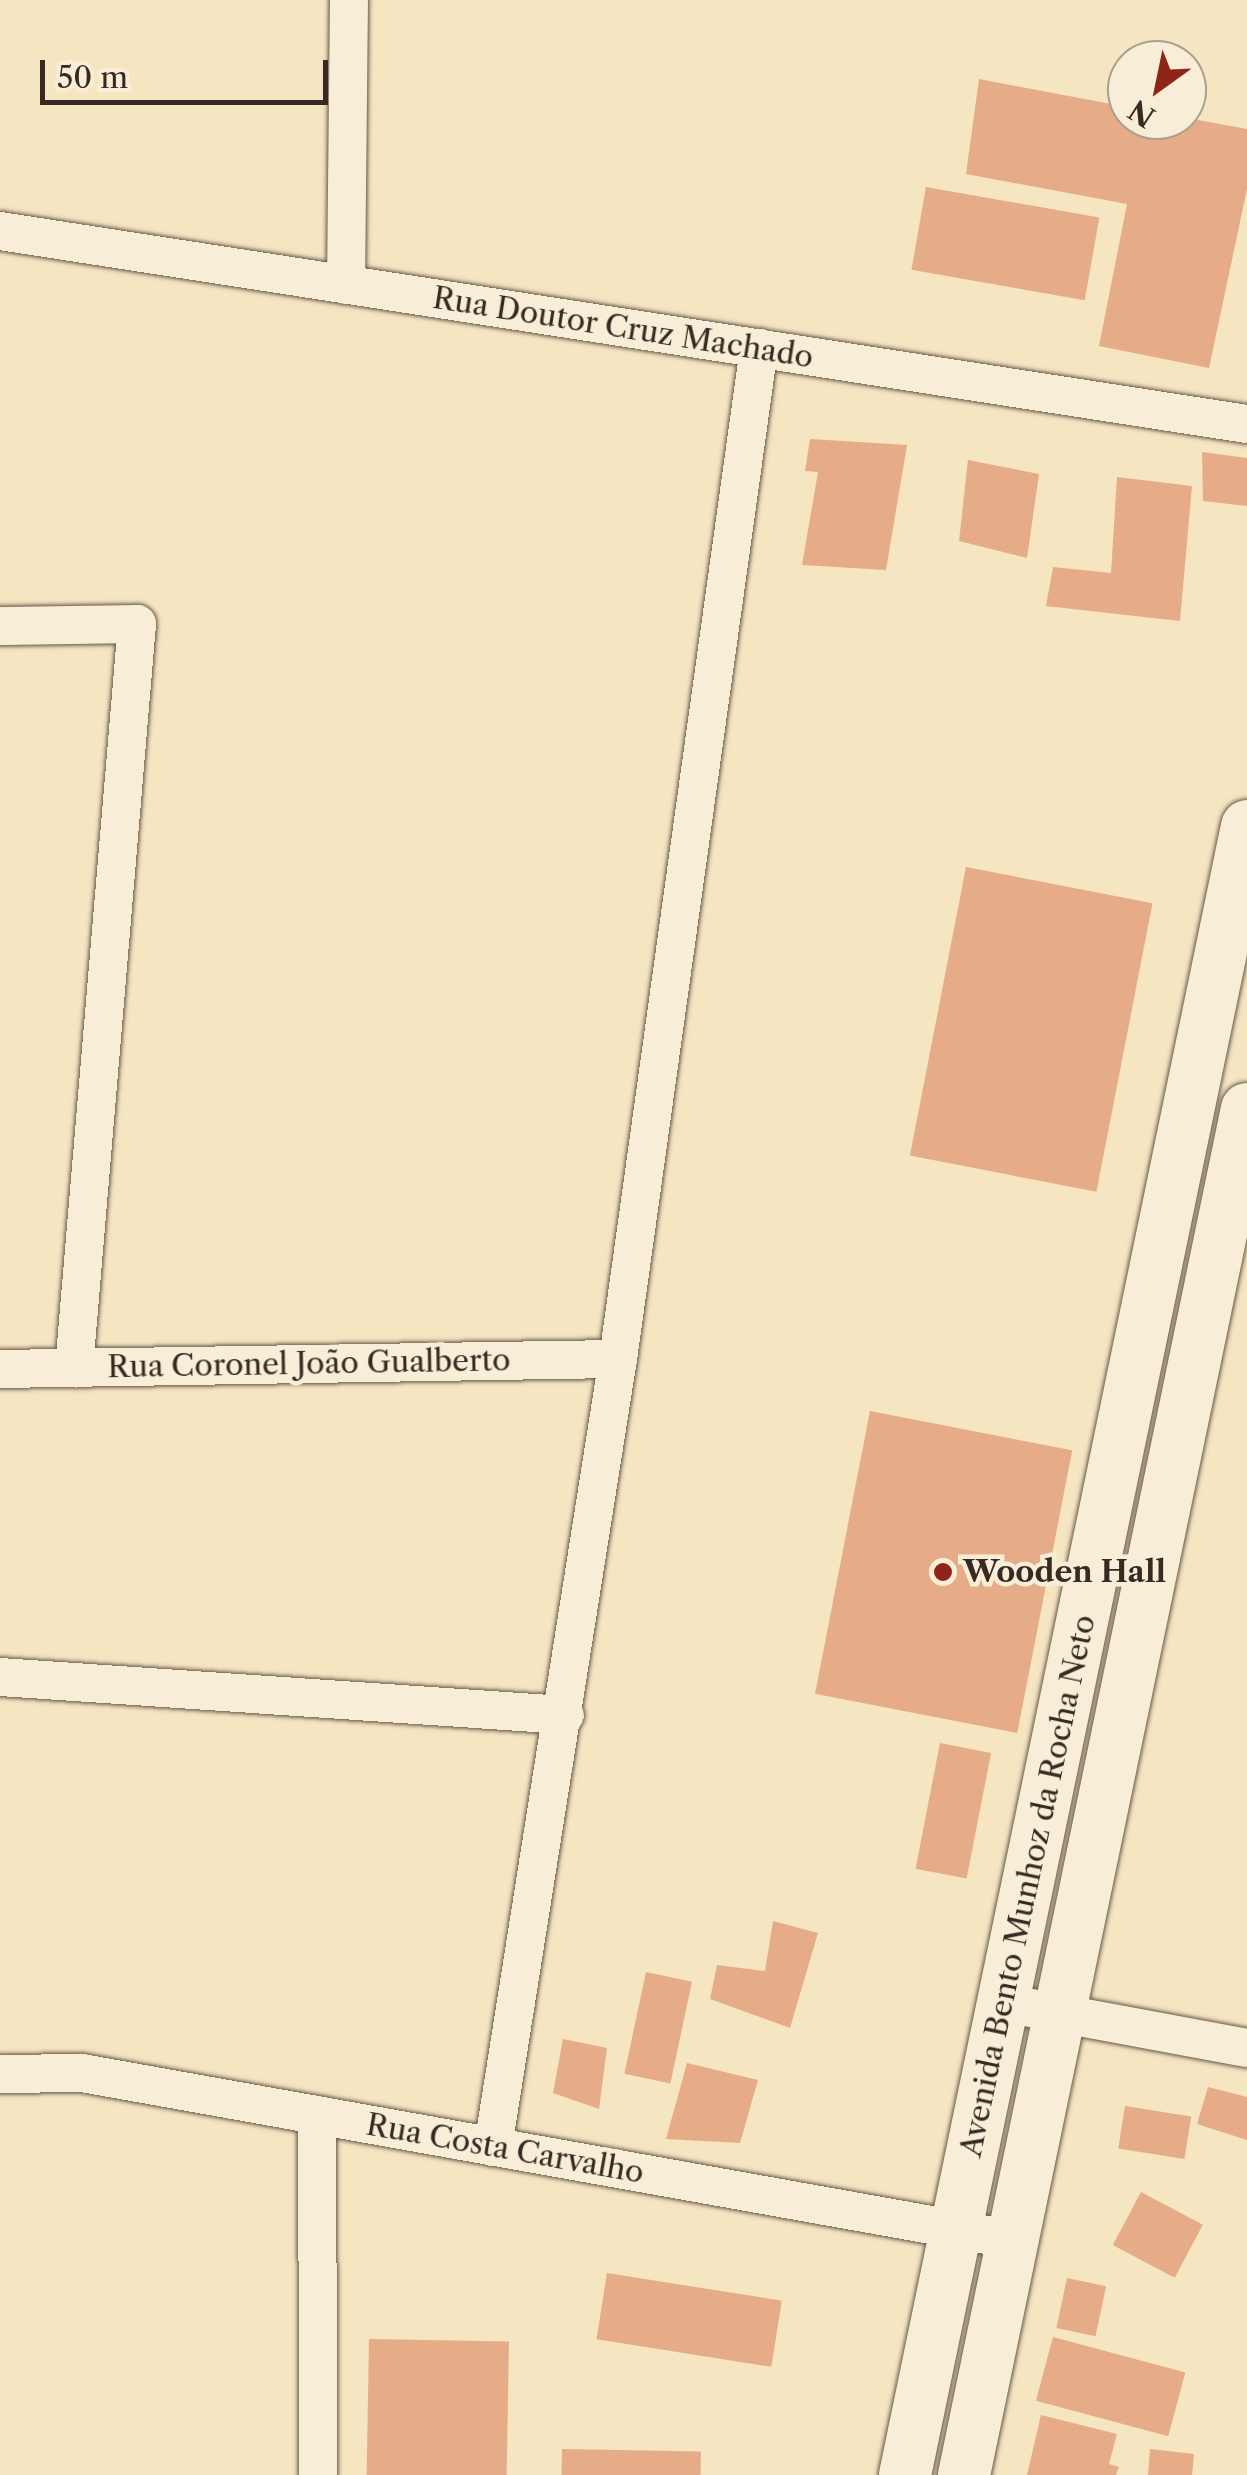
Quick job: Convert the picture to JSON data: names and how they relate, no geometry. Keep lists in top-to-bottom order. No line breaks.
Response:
{"streets":{"main road":["Avenida Bento Munhoz da Rocha Neto"],"street":["Rua Doutor Cruz Machado","Rua Coronel João Gualberto","Rua Costa Carvalho"]},"crossings":[["Avenida Bento Munhoz da Rocha Neto","Rua Costa Carvalho"]],"places":["Wooden Hall"],"scale_bar":"50 m","north":"bottom left"}
